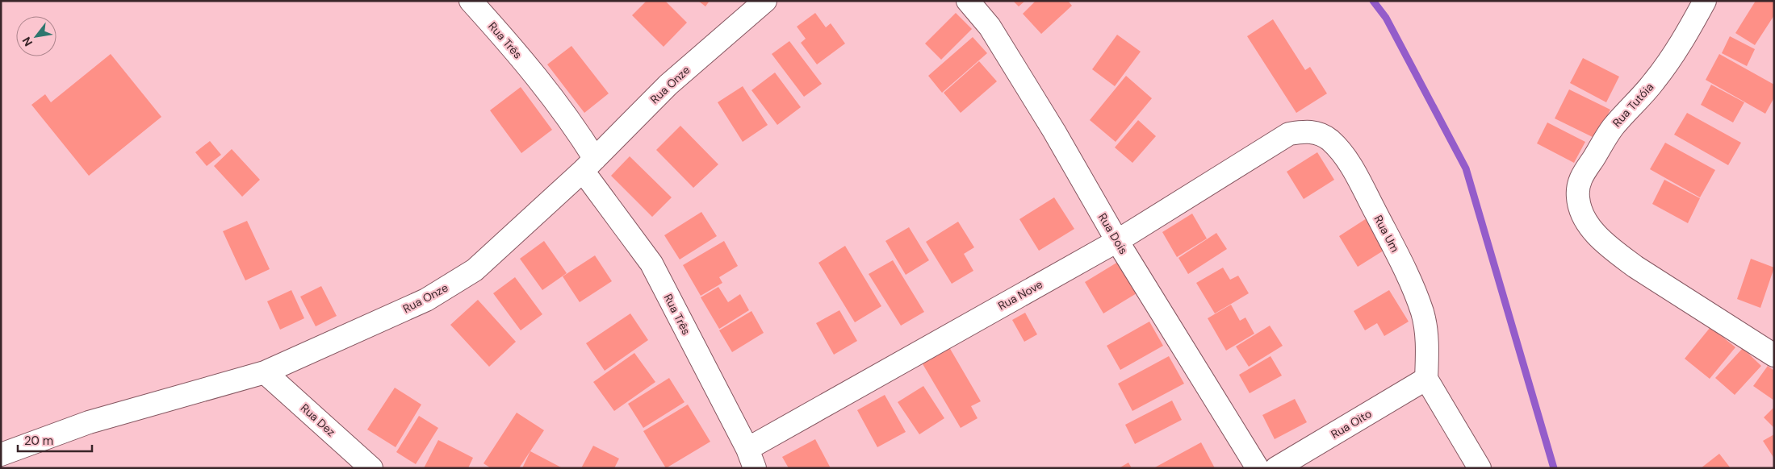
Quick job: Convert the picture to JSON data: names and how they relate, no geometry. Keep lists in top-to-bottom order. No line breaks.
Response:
{"streets":{"street":["Rua Três","Rua Onze","Rua Tutóia","Rua Dois","Rua Um","Rua Nove","Rua Dez","Rua Oito"]},"crossings":[["Rua Três","Rua Onze"],["Rua Três","Rua Nove"],["Rua Onze","Rua Dez"],["Rua Dois","Rua Nove"],["Rua Um","Rua Nove"],["Rua Um","Rua Oito"]],"scale_bar":"20 m","north":"bottom left"}
